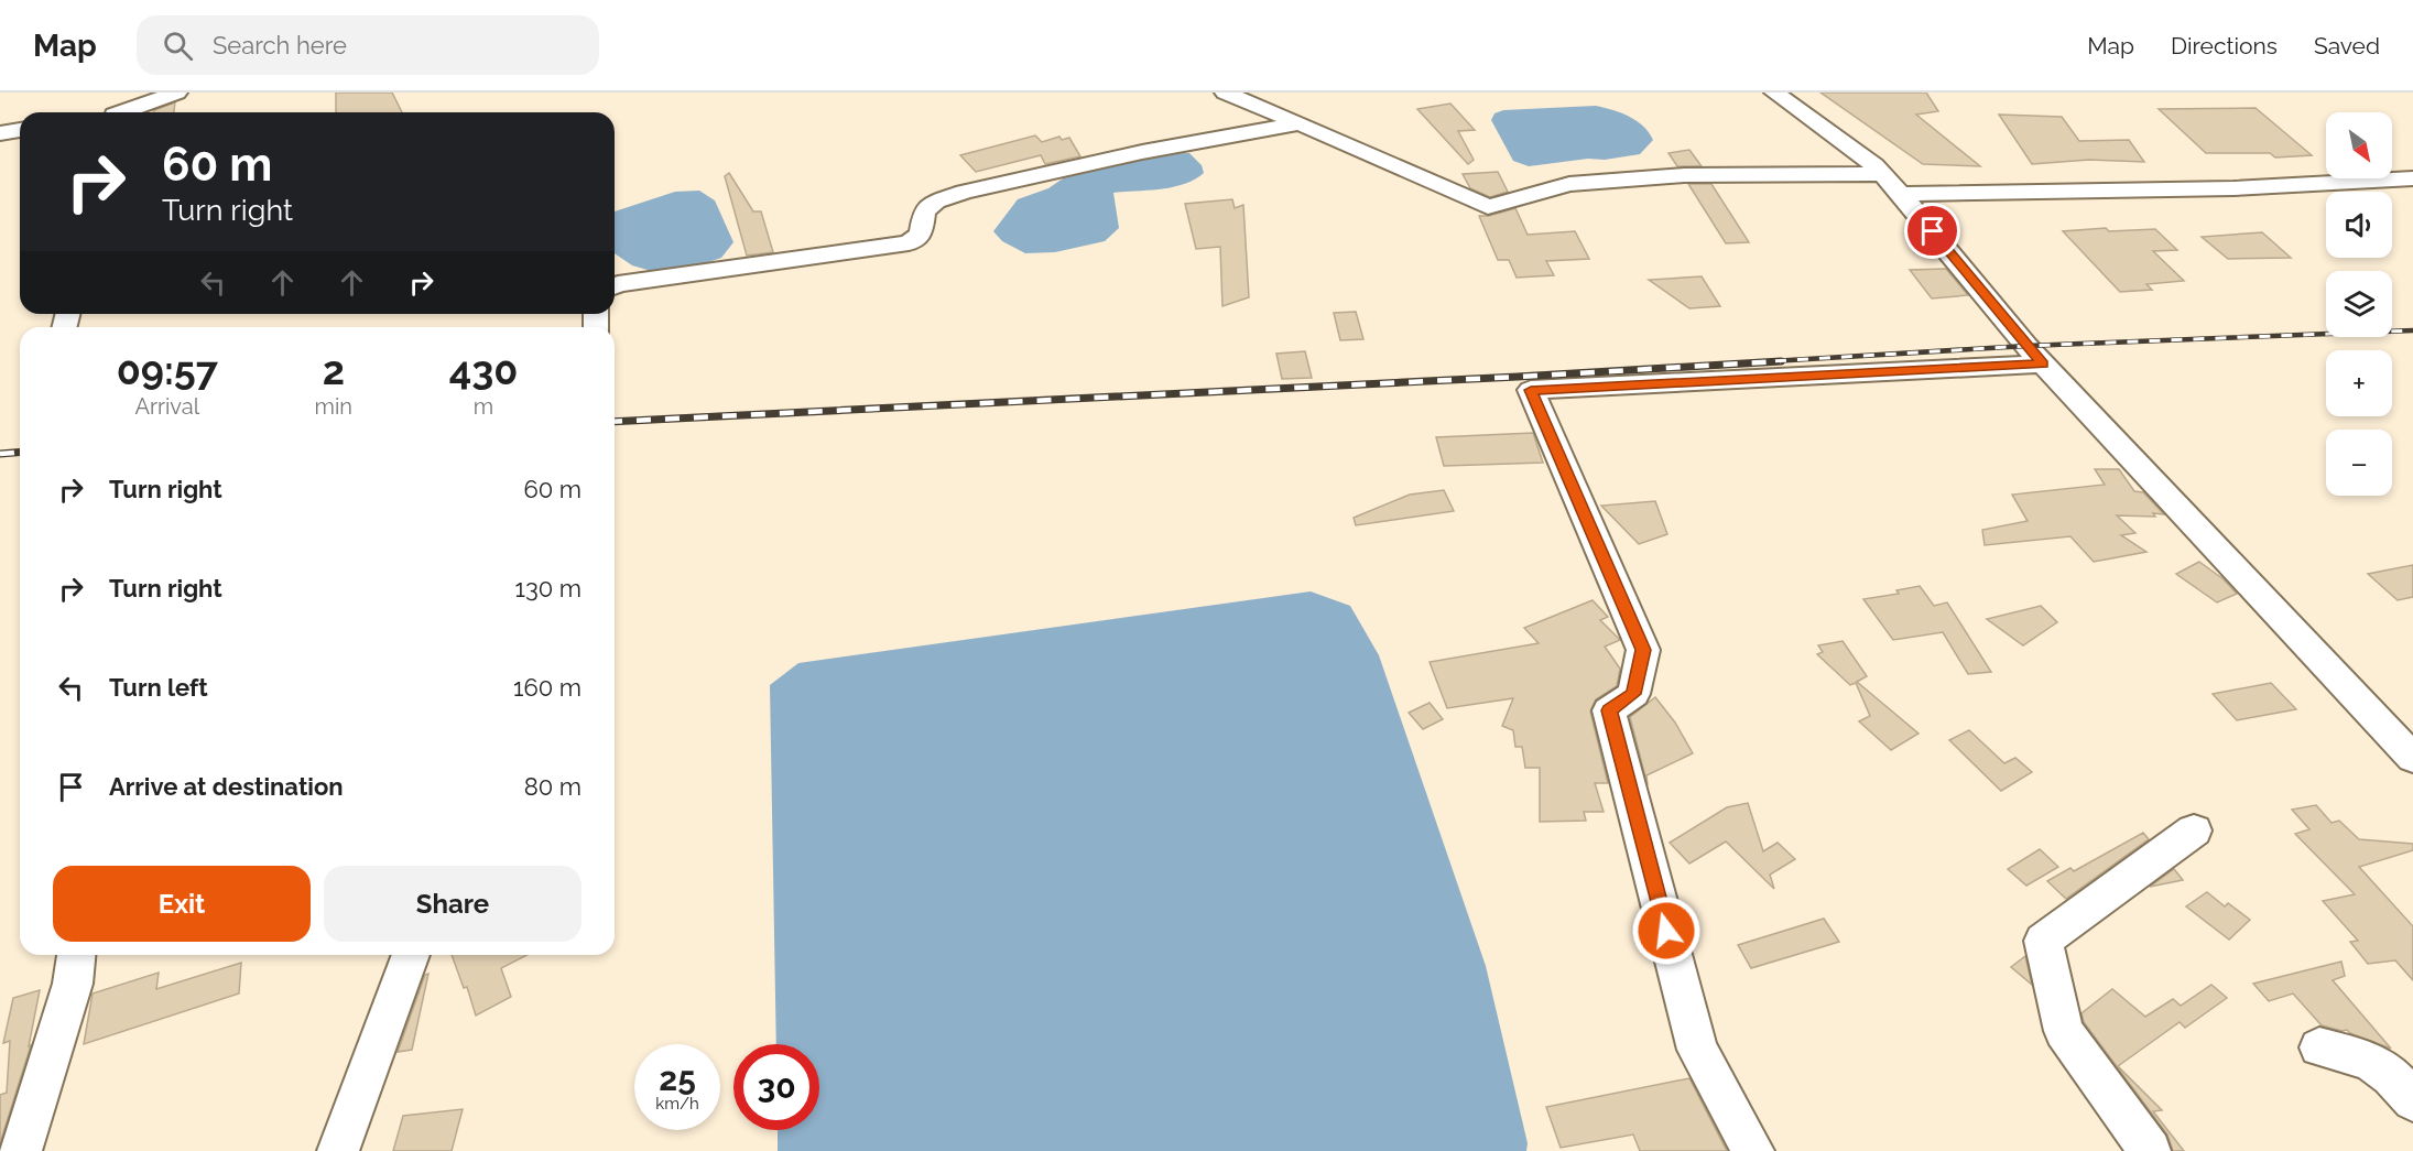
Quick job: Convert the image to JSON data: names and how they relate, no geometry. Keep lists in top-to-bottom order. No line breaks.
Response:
{"north":"bottom right","page":{"header":"Map","search":"Search here","nav":["Map","Directions","Saved"],"map_buttons":["+","−"],"turn":["60 m","Turn right"],"eta":["09:57","Arrival","2","min","430","m"],"list":[{"name":"Turn right","value":"60 m"},{"name":"Turn right","value":"130 m"},{"name":"Turn left","value":"160 m"},{"name":"Arrive at destination","value":"80 m"}],"buttons":["Exit","Share"],"speed":"25 km/h","limit":"30"}}
